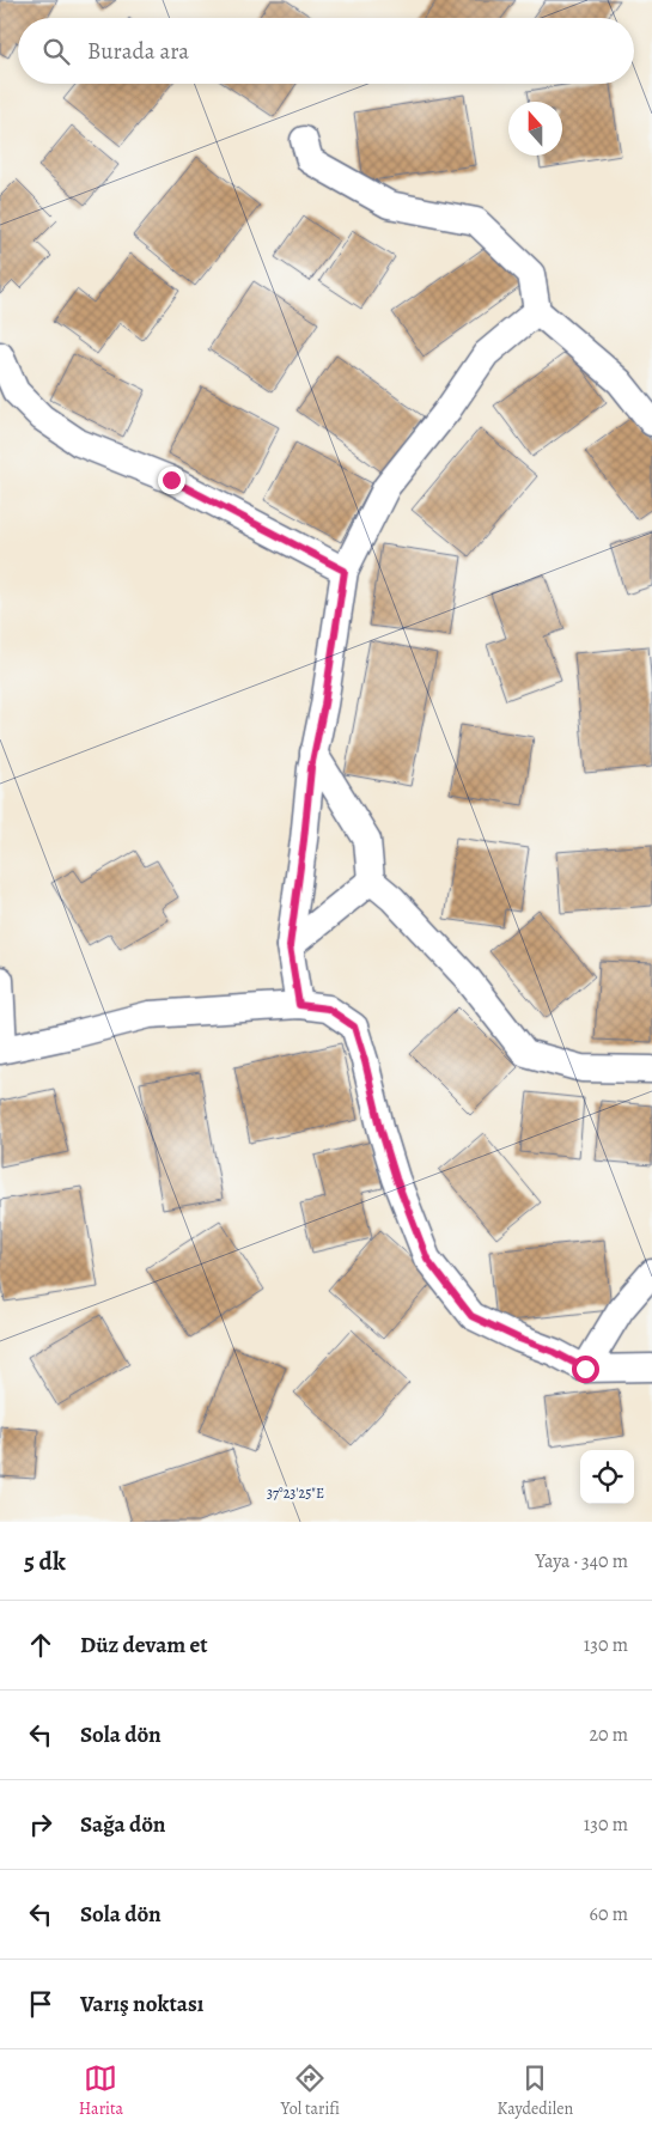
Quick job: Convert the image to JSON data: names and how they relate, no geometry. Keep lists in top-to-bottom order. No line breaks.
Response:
{"north":"top","page":{"search":"Burada ara","heading":["5 dk","Yaya · 340 m"],"list":[["Düz devam et","130 m"],["Sola dön","20 m"],["Sağa dön","130 m"],["Sola dön","60 m"],"Varış noktası"],"nav":["Harita","Yol tarifi","Kaydedilen"]},"coordinates":["37°23'25\"E"]}
